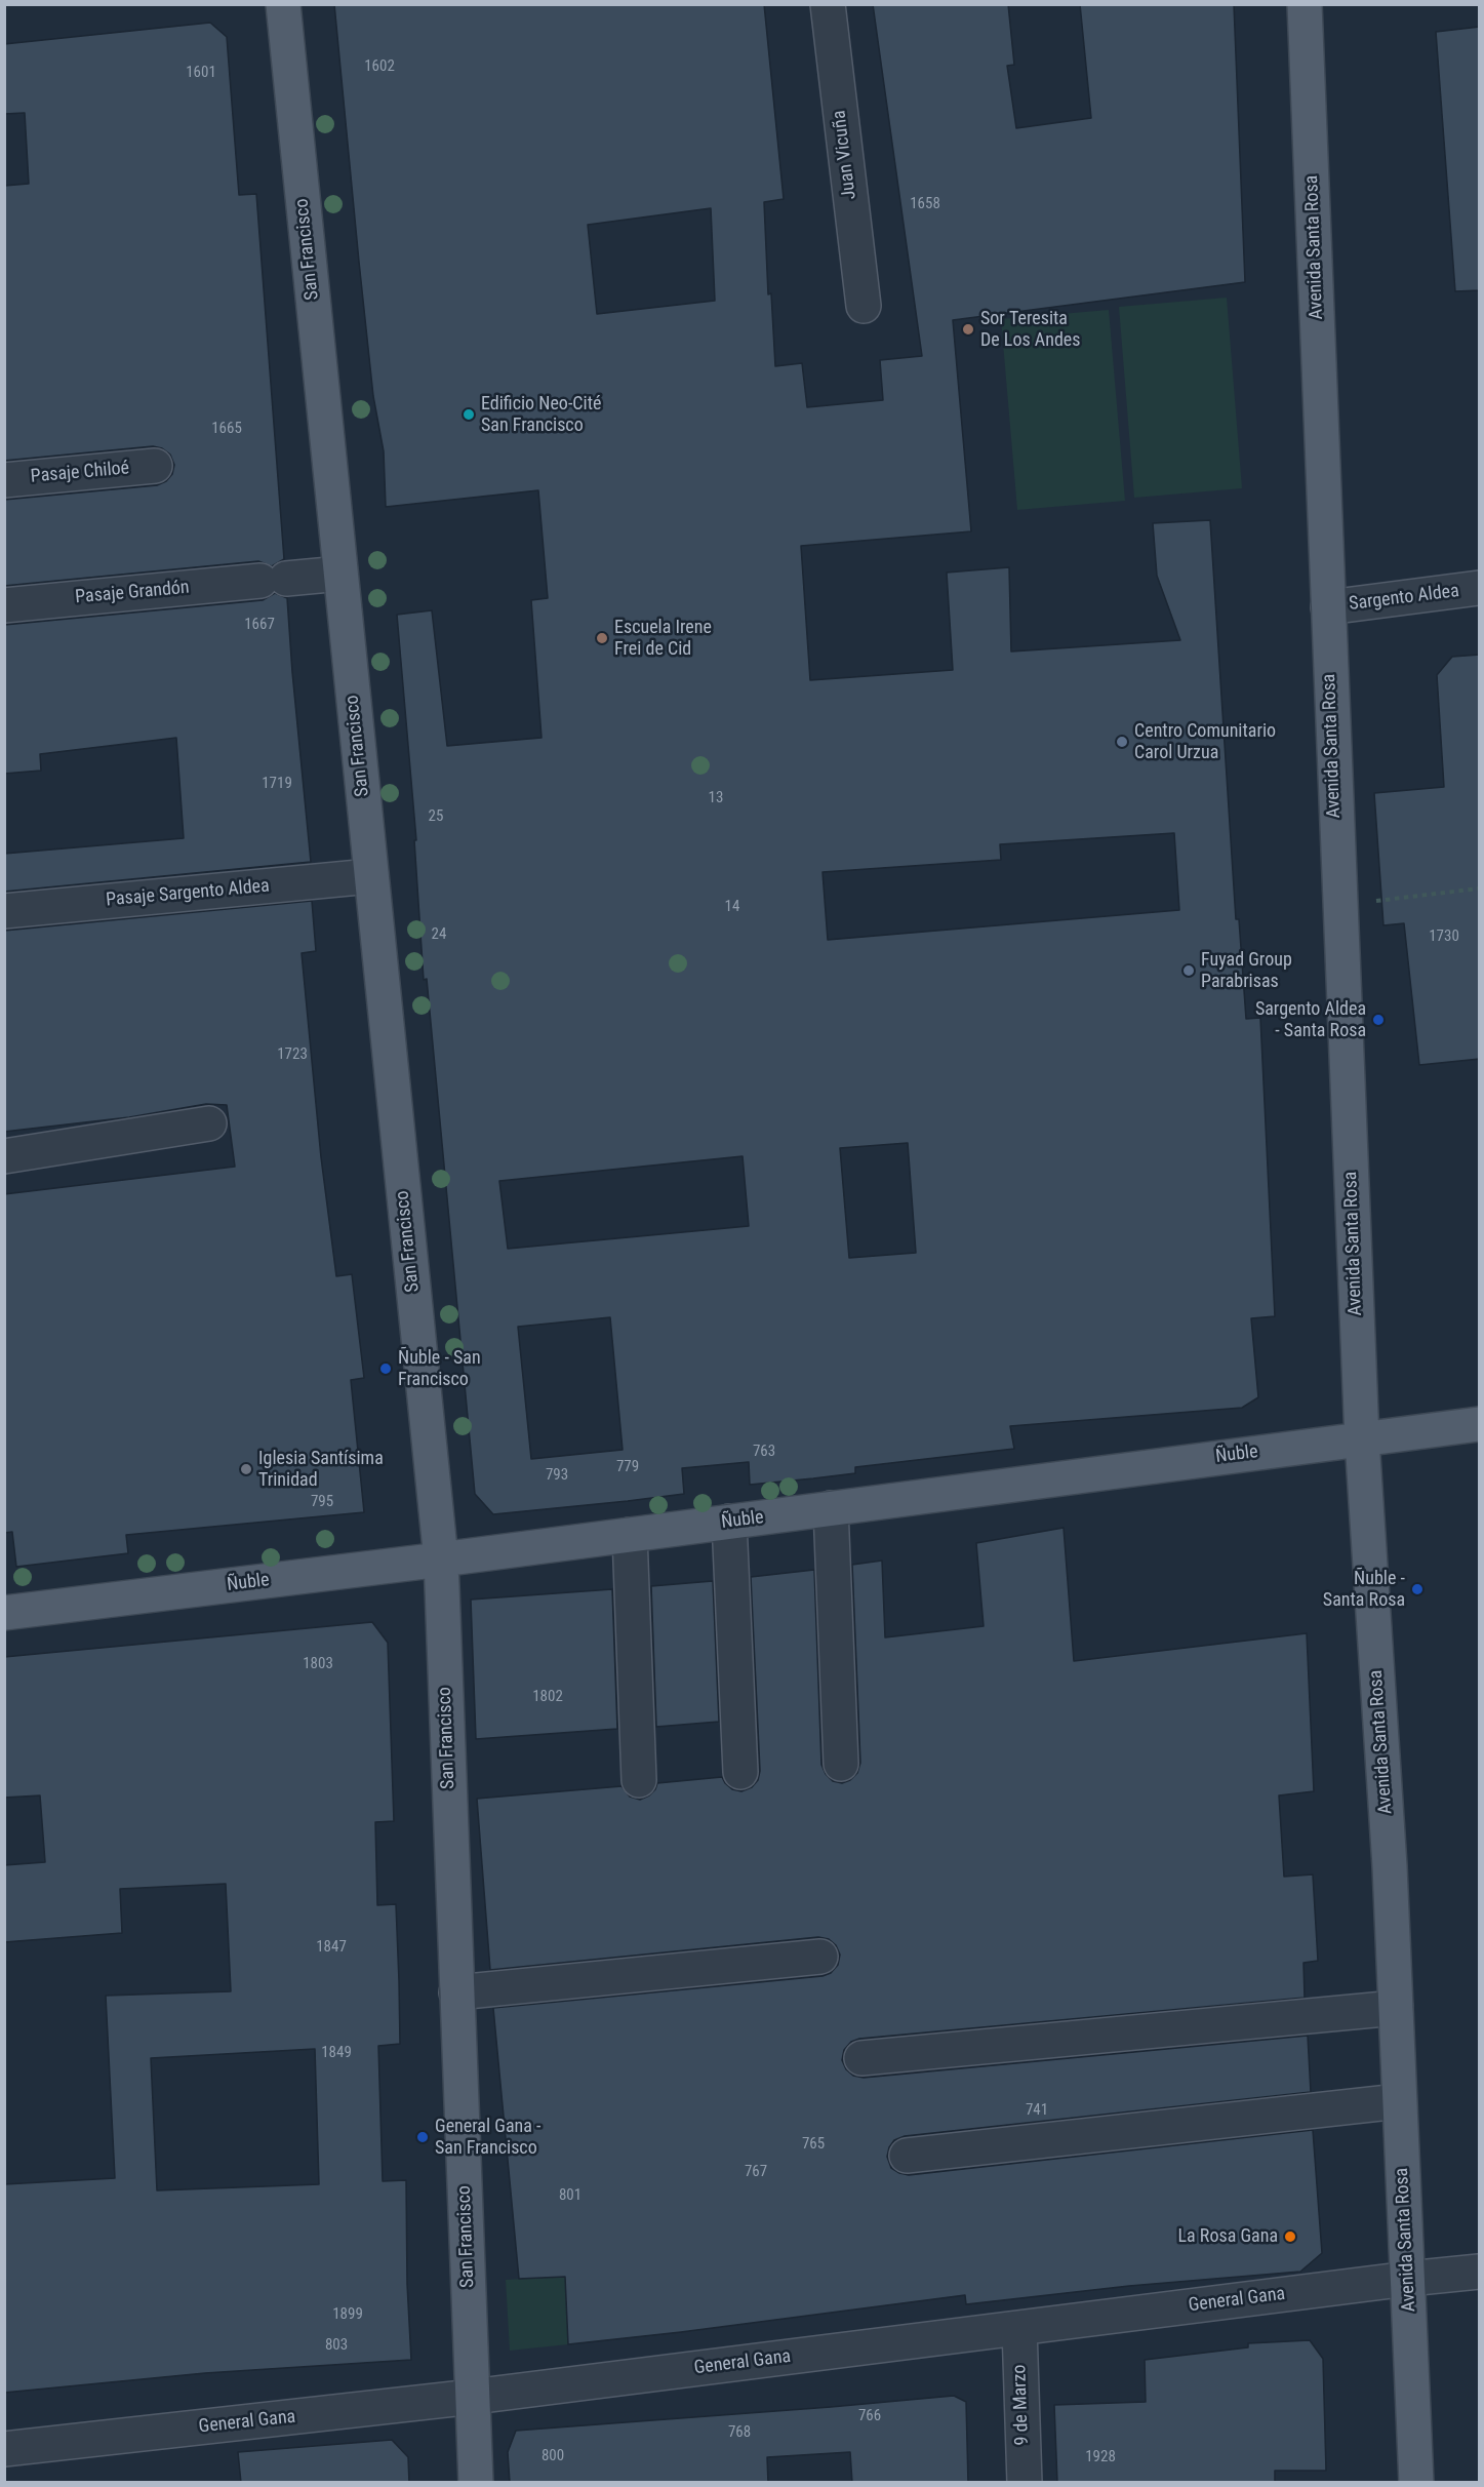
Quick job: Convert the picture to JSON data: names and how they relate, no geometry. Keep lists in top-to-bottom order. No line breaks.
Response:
{"streets":{"main road":["Avenida Santa Rosa","San Francisco","Ñuble"],"street":["Juan Vicuña","Pasaje Chiloé","Pasaje Grandón","Sargento Aldea","Pasaje Sargento Aldea","General Gana","9 de Marzo"]},"crossings":[["Avenida Santa Rosa","Sargento Aldea"],["Avenida Santa Rosa","Ñuble"],["Avenida Santa Rosa","General Gana"],["San Francisco","Pasaje Grandón"],["San Francisco","Pasaje Sargento Aldea"],["San Francisco","Ñuble"],["San Francisco","General Gana"],["General Gana","9 de Marzo"]],"places":["Sor Teresita De Los Andes","Edificio Neo-Cité San Francisco","Escuela Irene Frei de Cid","Centro Comunitario Carol Urzua","Fuyad Group Parabrisas","Sargento Aldea - Santa Rosa","Ñuble - San Francisco","Iglesia Santísima Trinidad","Ñuble - Santa Rosa","General Gana - San Francisco","La Rosa Gana"],"house_numbers":["1602","1601","1658","1665","1667","1719","13","25","14","24","1730","1723","763","779","793","795","1803","1802","1847","1849","741","765","767","801","1899","803","766","768","800","1928"]}
